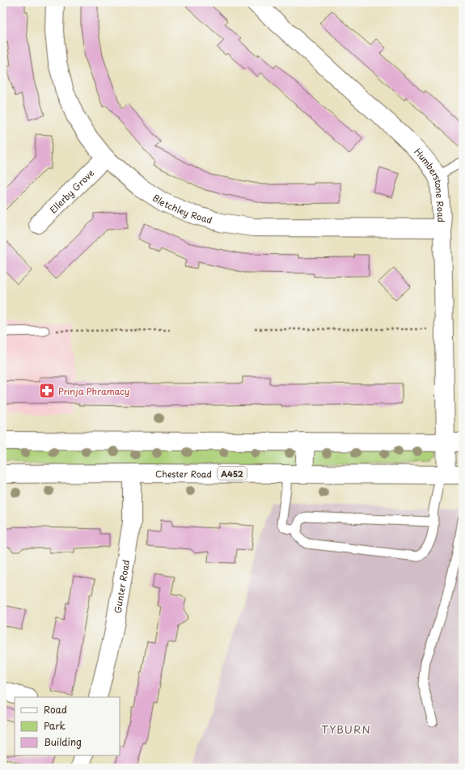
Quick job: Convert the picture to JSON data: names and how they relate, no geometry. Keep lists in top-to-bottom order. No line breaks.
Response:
{"streets":{"main road":["Humberstone Road","Ellerby Grove","Bletchley Road","Chester Road","A452","Gunter Road"]},"crossings":[["Humberstone Road","Bletchley Road"],["Humberstone Road","Chester Road"],["Ellerby Grove","Bletchley Road"],["Chester Road","Gunter Road"]],"districts":["TYBURN"],"places":{"pharmacy":["Prinja Phramacy"]},"legend":["Road","Park","Building"]}
